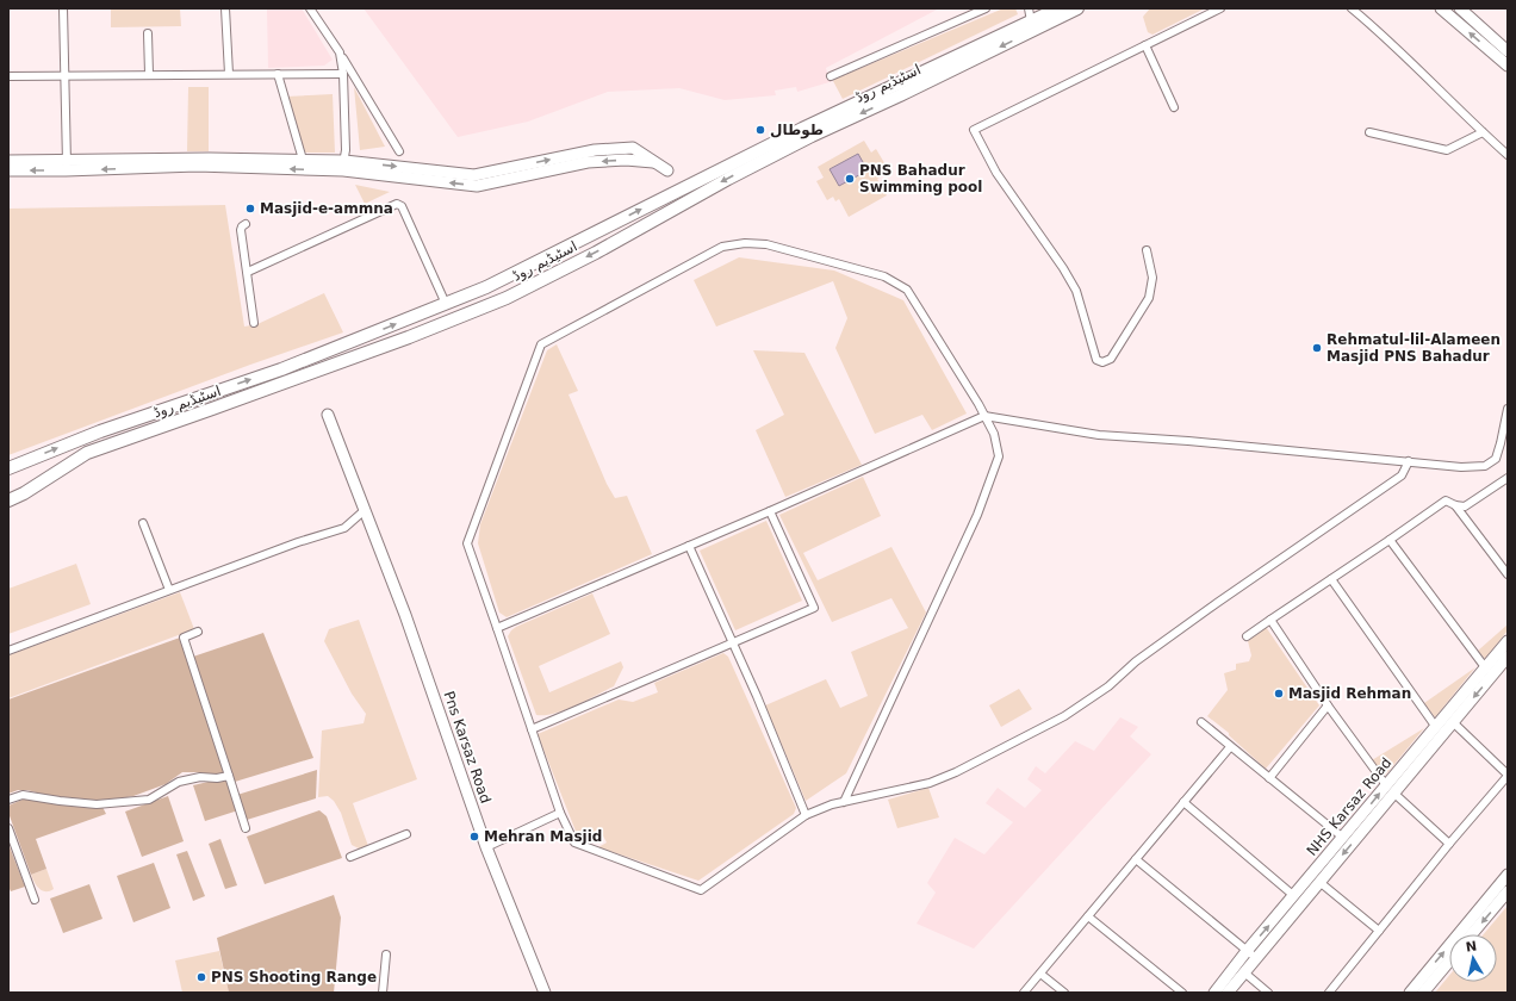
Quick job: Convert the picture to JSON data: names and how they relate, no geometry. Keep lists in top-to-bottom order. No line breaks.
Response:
{"streets":{"main road":["اسٹیڈیم روڈ"],"street":["Pns Karsaz Road","NHS Karsaz Road"]},"places":["طوطال","PNS Bahadur Swimming pool","Masjid-e-ammna","Rehmatul-lil-Alameen Masjid PNS Bahadur","Masjid Rehman","Mehran Masjid","PNS Shooting Range"],"north":"top"}
